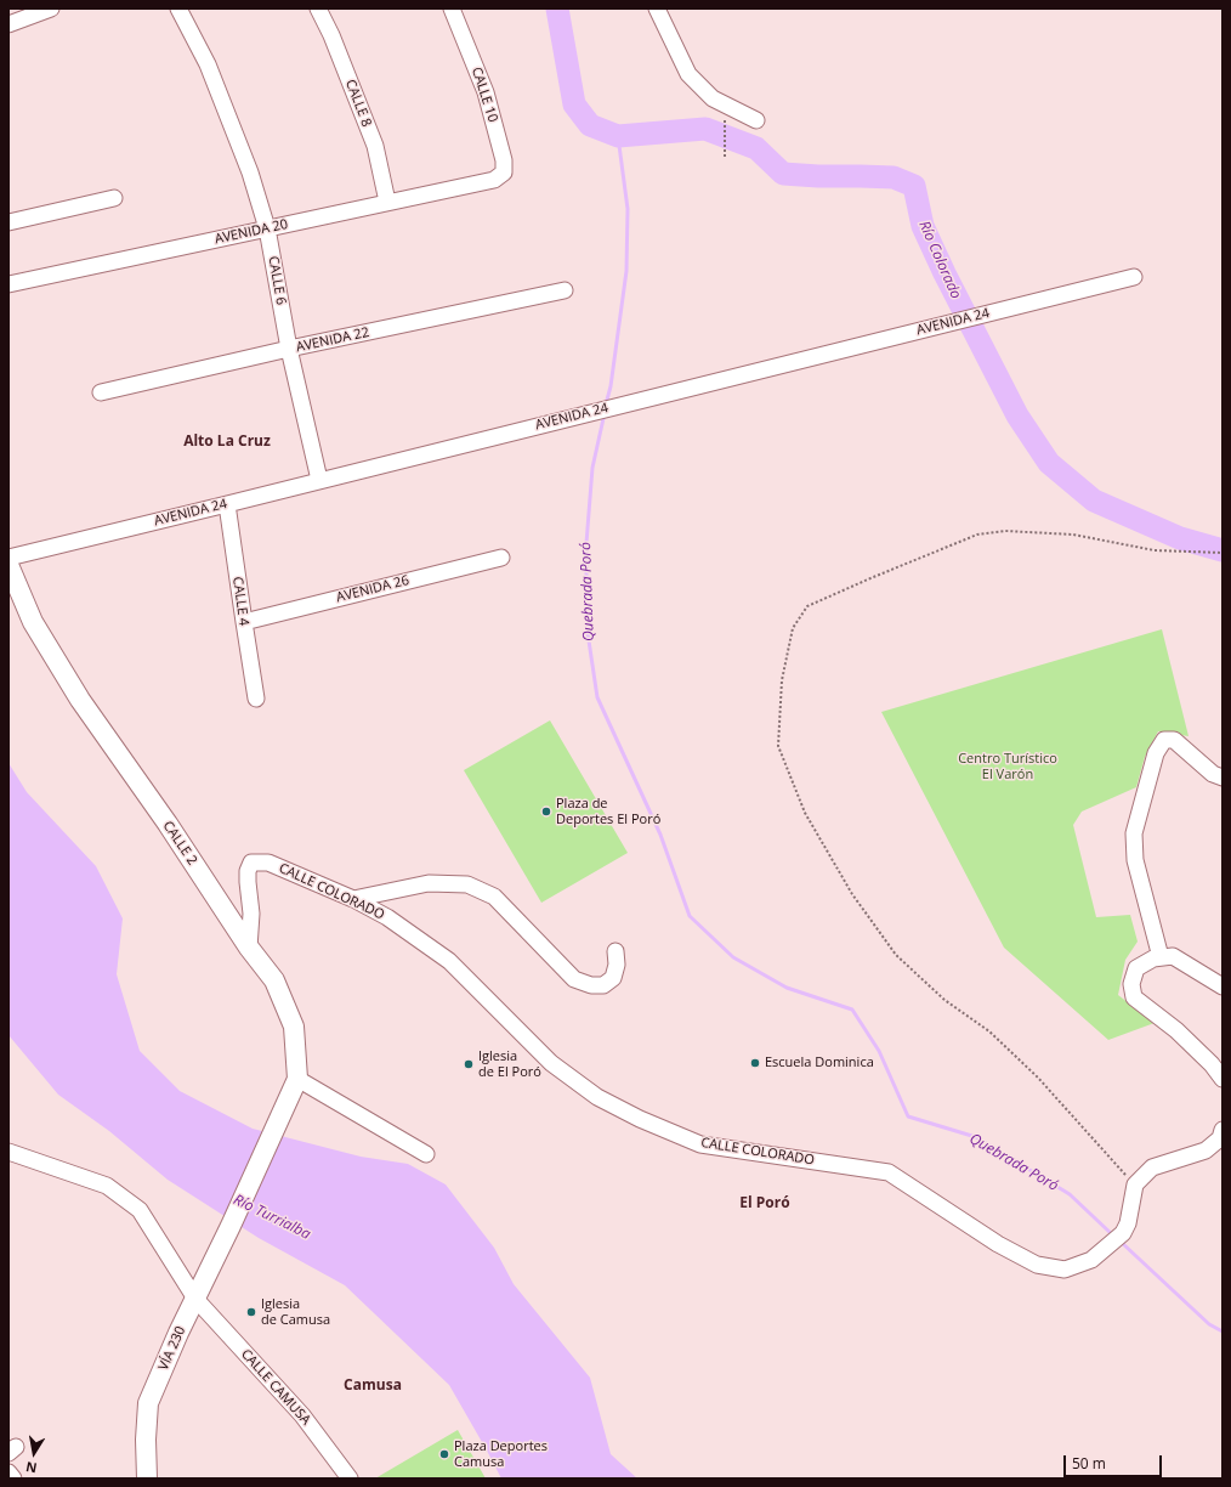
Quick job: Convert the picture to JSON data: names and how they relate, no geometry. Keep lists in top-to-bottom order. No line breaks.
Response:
{"streets":{"main road":["CALLE 2","VÍA 230"],"street":["CALLE 10","CALLE 8","AVENIDA 20","CALLE 6","AVENIDA 24","AVENIDA 22","AVENIDA 26","CALLE 4","CALLE COLORADO","CALLE CAMUSA"]},"crossings":[["CALLE 10","AVENIDA 20"],["CALLE 8","AVENIDA 20"],["AVENIDA 20","CALLE 6"],["CALLE 6","AVENIDA 24"],["CALLE 6","AVENIDA 22"],["AVENIDA 24","CALLE 4"],["AVENIDA 26","CALLE 4"],["CALLE 2","CALLE COLORADO"],["CALLE 2","VÍA 230"],["VÍA 230","CALLE CAMUSA"]],"districts":["Alto La Cruz","El Poró","Camusa"],"water":["Río Colorado","Quebrada Poró","Río Turrialba"],"parks":["Centro Turístico El Varón"],"places":["Plaza de Deportes El Poró","Escuela Dominica","Iglesia de El Poró","Iglesia de Camusa","Plaza Deportes Camusa"],"scale_bar":"50 m","north":"bottom"}
